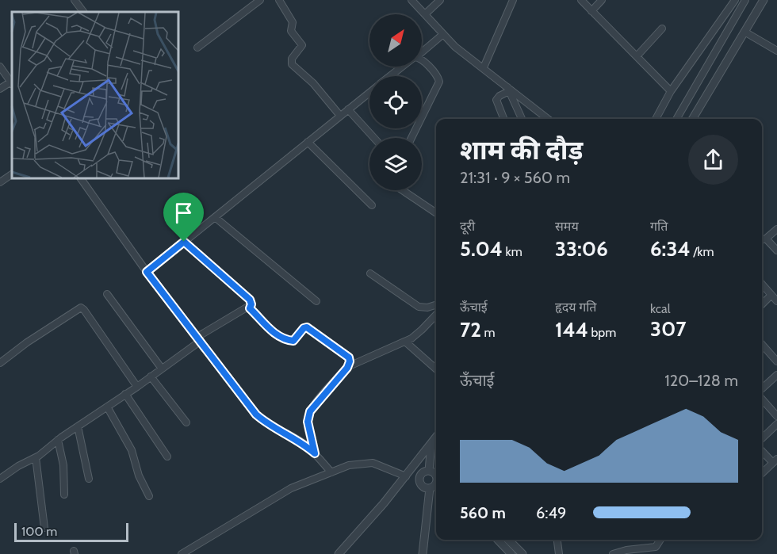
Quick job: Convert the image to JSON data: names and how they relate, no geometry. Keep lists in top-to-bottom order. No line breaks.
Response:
{"scale_bar":"100 m","north":"top right","page":{"heading":["शाम की दौड़","21:31 · 9 × 560 m"],"stats":[["दूरी","5.04 km"],["समय","33:06"],["गति","6:34 /km"],["ऊँचाई","72 m"],["हृदय गति","144 bpm"],["kcal","307"]],"chart":["ऊँचाई","120–128 m"],"list":[{"name":"560 m","note":"6:49"}],"scale":"100 m"}}
